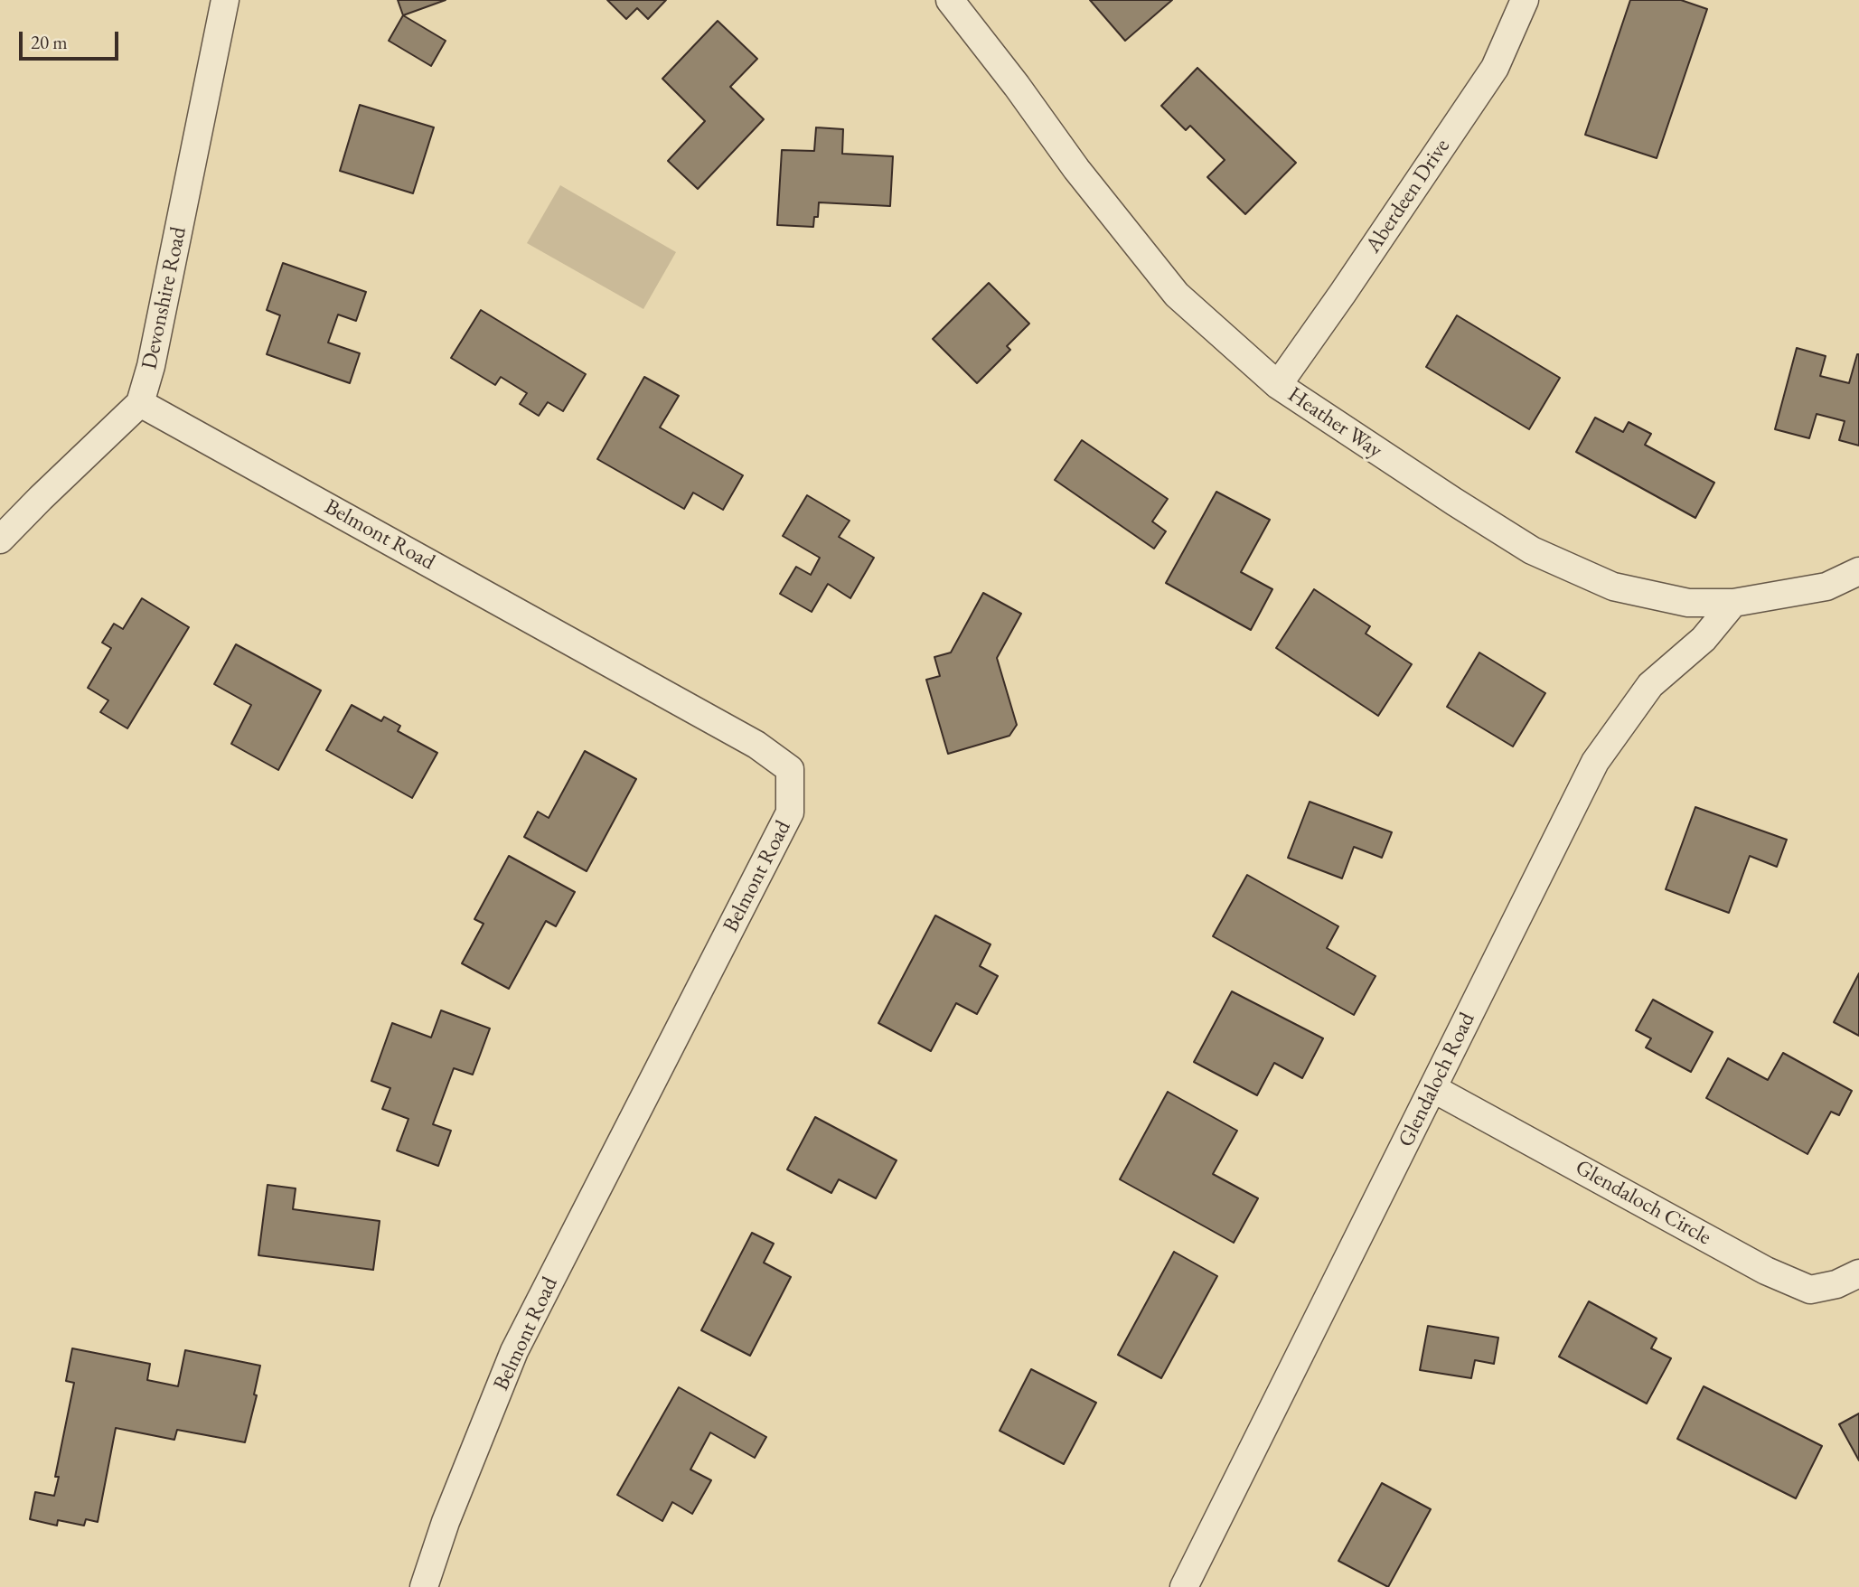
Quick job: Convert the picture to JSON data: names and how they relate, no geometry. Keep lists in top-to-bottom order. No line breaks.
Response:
{"streets":{"street":["Aberdeen Drive","Devonshire Road","Heather Way","Belmont Road","Glendaloch Road","Glendaloch Circle"]},"crossings":[["Aberdeen Drive","Heather Way"],["Devonshire Road","Belmont Road"],["Heather Way","Glendaloch Road"],["Glendaloch Road","Glendaloch Circle"]],"scale_bar":"20 m"}
